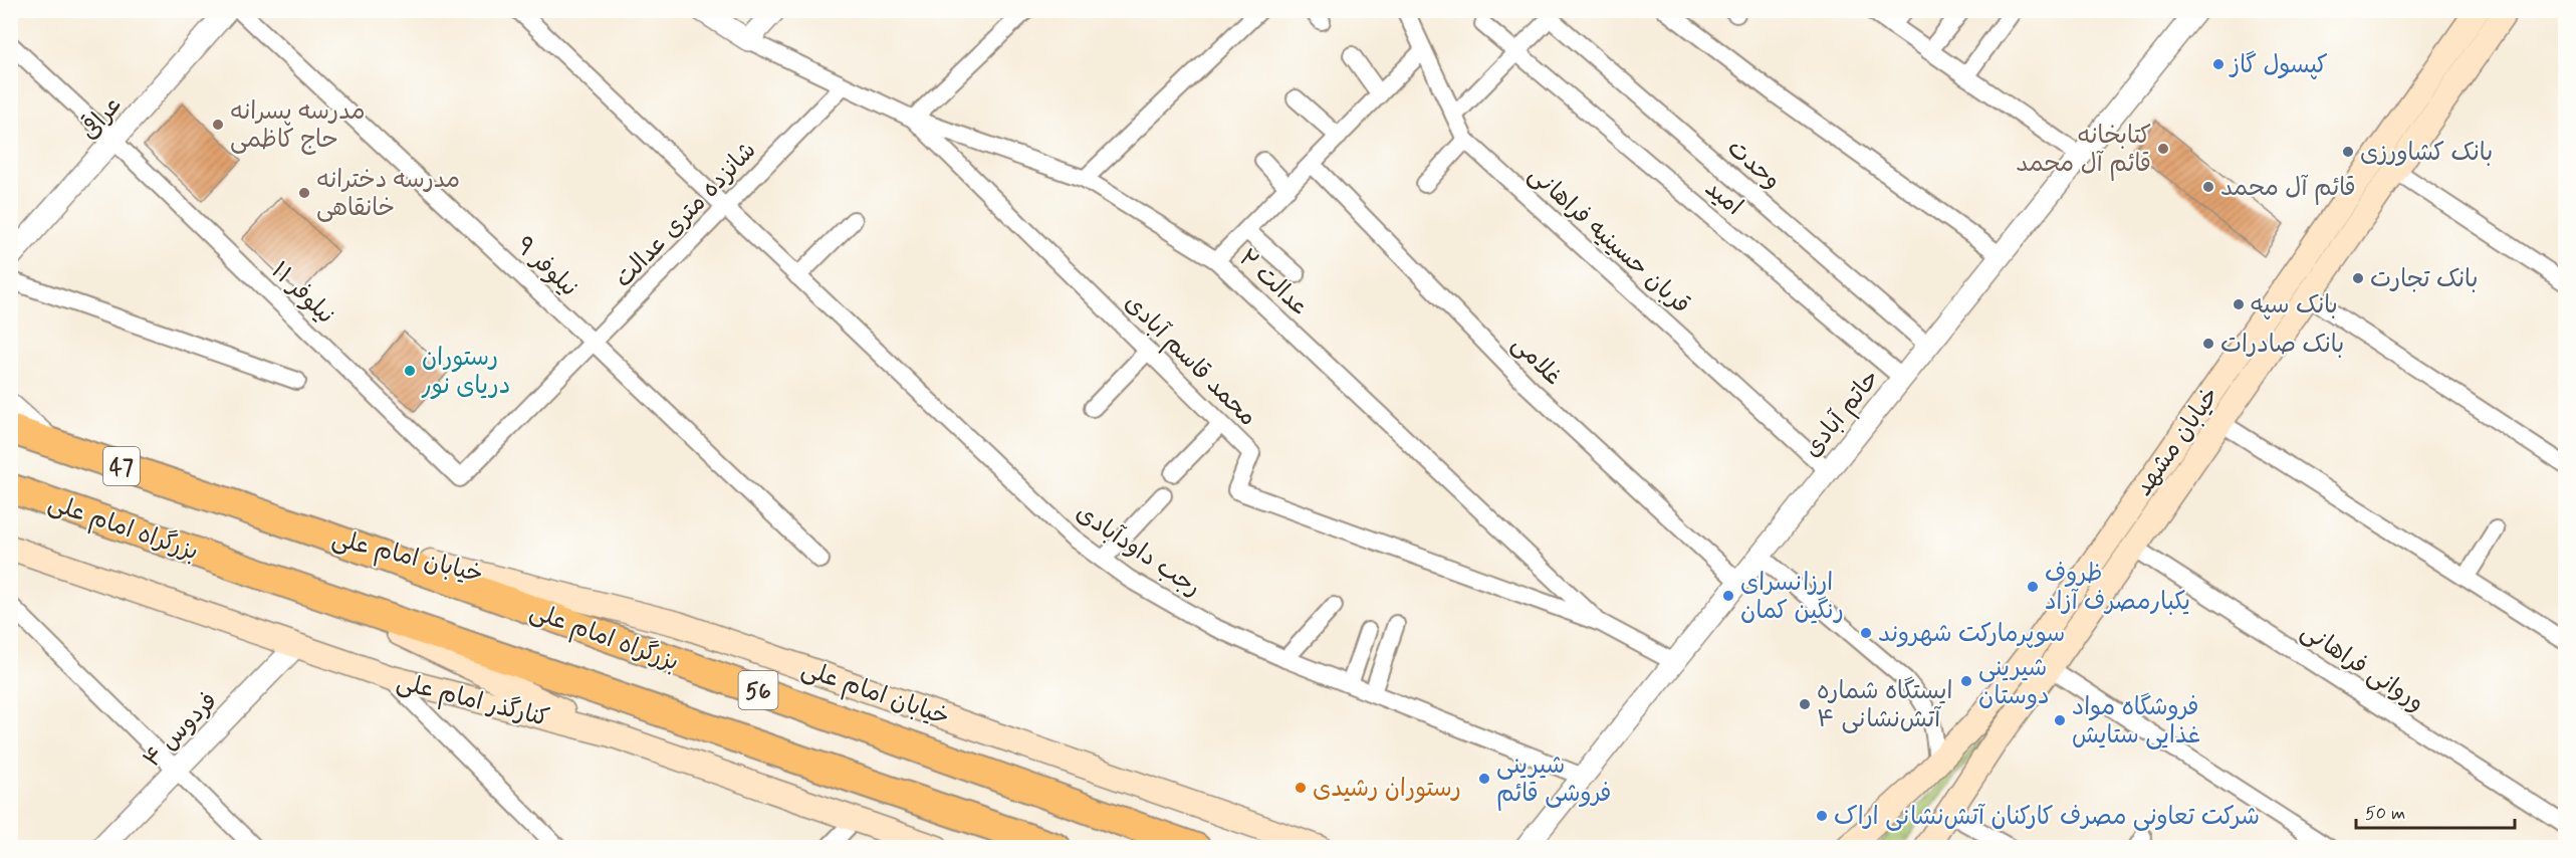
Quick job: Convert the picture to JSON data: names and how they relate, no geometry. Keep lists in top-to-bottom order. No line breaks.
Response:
{"streets":{"highway":["47","بزرگراه امام علی","56"],"main road":["خیابان مشهد","خیابان امام علی","کنارگذر امام علی"],"street":["عراقی","وحدت","امید","شانزده متری عدالت","قربان حسینیه فراهانی","نیلوفر ۹","عدالت ۲","نیلوفر ۱۱","محمد قاسم آبادی","غلامی","حاتم آبادی","رجب داودآبادی","وروانی فراهانی","فردوس ۴"]},"crossings":[["عراقی","نیلوفر ۱۱"],["وحدت","امید"],["وحدت","حاتم آبادی"],["امید","حاتم آبادی"],["شانزده متری عدالت","نیلوفر ۹"],["شانزده متری عدالت","عدالت ۲"],["شانزده متری عدالت","نیلوفر ۱۱"],["شانزده متری عدالت","رجب داودآبادی"],["قربان حسینیه فراهانی","حاتم آبادی"],["عدالت ۲","محمد قاسم آبادی"],["محمد قاسم آبادی","حاتم آبادی"],["غلامی","حاتم آبادی"],["حاتم آبادی","رجب داودآبادی"],["خیابان مشهد","وروانی فراهانی"],["47","بزرگراه امام علی"],["47","کنارگذر امام علی"],["بزرگراه امام علی","خیابان امام علی"],["کنارگذر امام علی","فردوس ۴"]],"places":["کپسول گاز","مدرسه پسرانه حاج کاظمی","کتابخانه قائم آل محمد","بانک کشاورزی","قائم آل محمد","مدرسه دخترانه خانقاهی","بانک تجارت","بانک سپه","بانک صادرات","رستوران دریای نور","ظروف یکبارمصرف آزاد","ارزانسرای رنگین کمان","سوپرمارکت شهروند","شیرینی دوستان","ایستگاه شماره ۴ آتش‌نشانی","فروشگاه مواد غذایی ستایش","شیرینی فروشی قائم","رستوران رشیدی","شرکت تعاونی مصرف کارکنان آتش‌نشانی اراک"],"scale_bar":"50 m"}
